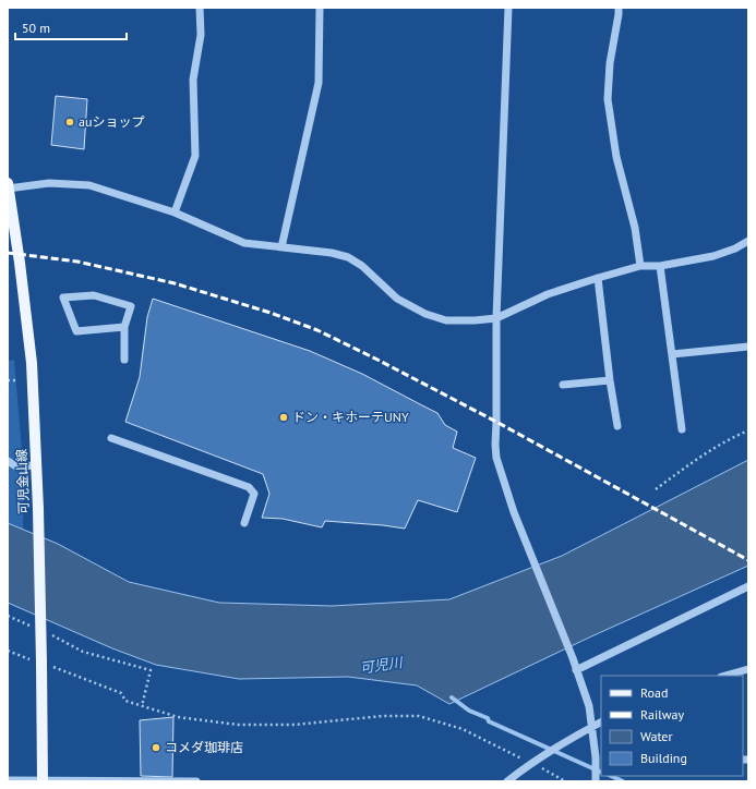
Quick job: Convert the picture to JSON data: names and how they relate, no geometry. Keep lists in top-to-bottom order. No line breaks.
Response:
{"streets":{"main road":["可児金山線"]},"water":["可児川"],"places":["auショップ","ドン・キホーテUNY","コメダ珈琲店"],"legend":["Road","Railway","Water","Building"],"scale_bar":"50 m"}
